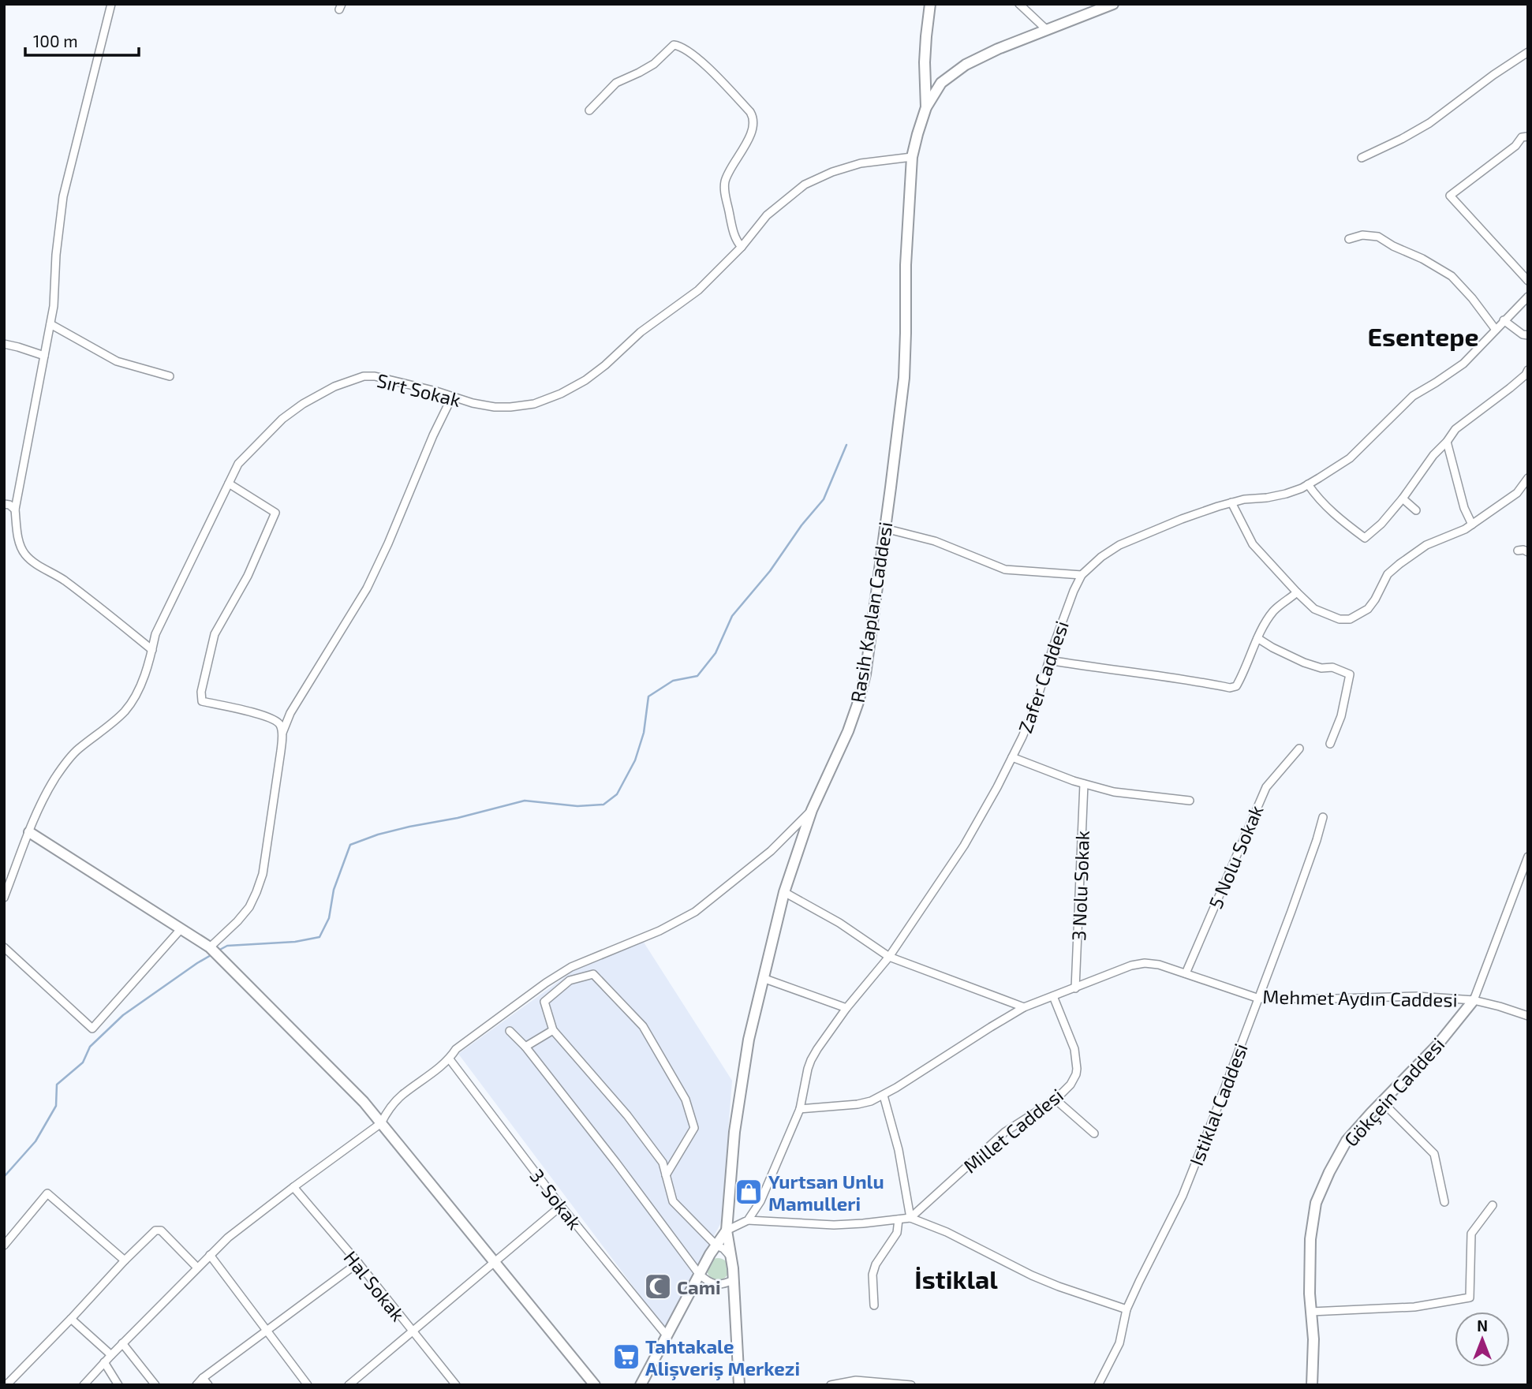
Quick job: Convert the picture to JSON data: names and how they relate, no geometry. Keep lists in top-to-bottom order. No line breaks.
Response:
{"streets":{"street":["Sırt Sokak","Rasih Kaplan Caddesi","Zafer Caddesi","5 Nolu Sokak","3 Nolu Sokak","Mehmet Aydın Caddesi","Gökçein Caddesi","Istiklal Caddesi","Millet Caddesi","3. Sokak","Hal Sokak"]},"crossings":[["Sırt Sokak","Rasih Kaplan Caddesi"],["Zafer Caddesi","Mehmet Aydın Caddesi"],["5 Nolu Sokak","Mehmet Aydın Caddesi"],["3 Nolu Sokak","Mehmet Aydın Caddesi"],["Mehmet Aydın Caddesi","Gökçein Caddesi"],["Mehmet Aydın Caddesi","Istiklal Caddesi"],["Mehmet Aydın Caddesi","Millet Caddesi"]],"districts":["Esentepe","İstiklal"],"places":{"shop":["Yurtsan Unlu Mamulleri"],"mosque":["Cami"],"supermarket":["Tahtakale Alişveriş Merkezi"]},"scale_bar":"100 m","north":"top"}
